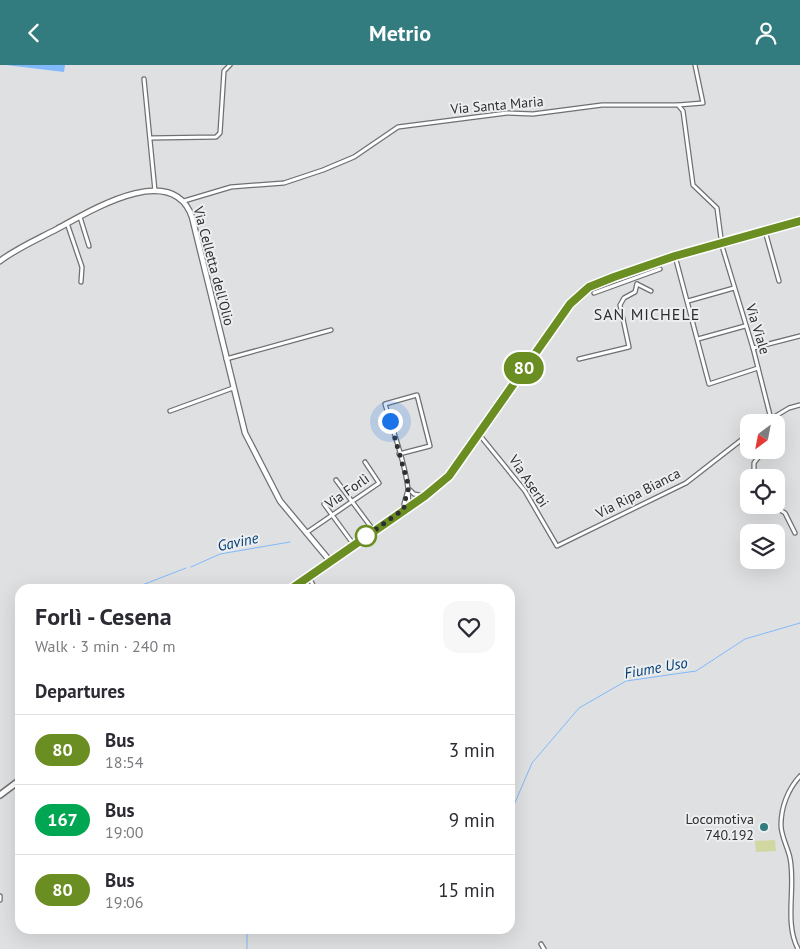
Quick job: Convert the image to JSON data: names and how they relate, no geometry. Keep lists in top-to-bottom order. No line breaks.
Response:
{"streets":{"street":["Via Santa Maria","Via Celletta dell'Olio","Via Viale","Via Aserbi","Via Forlì","Via Ripa Bianca"]},"crossings":[["Via Santa Maria","Via Celletta dell'Olio"],["Via Celletta dell'Olio","Via Forlì"],["Via Aserbi","Via Ripa Bianca"]],"districts":["SAN MICHELE"],"water":["Gavine","Fiume Uso"],"places":["Locomotiva 740.192"],"lines":["bus line 80"],"north":"bottom left","page":{"header":"Metrio","on_map":"80","heading":[["Forlì - Cesena","Walk · 3 min · 240 m"],"Departures"],"list":[{"mark":"80","name":"Bus","note":"18:54","value":"3 min"},{"mark":"167","name":"Bus","note":"19:00","value":"9 min"},{"mark":"80","name":"Bus","note":"19:06","value":"15 min"}]}}
